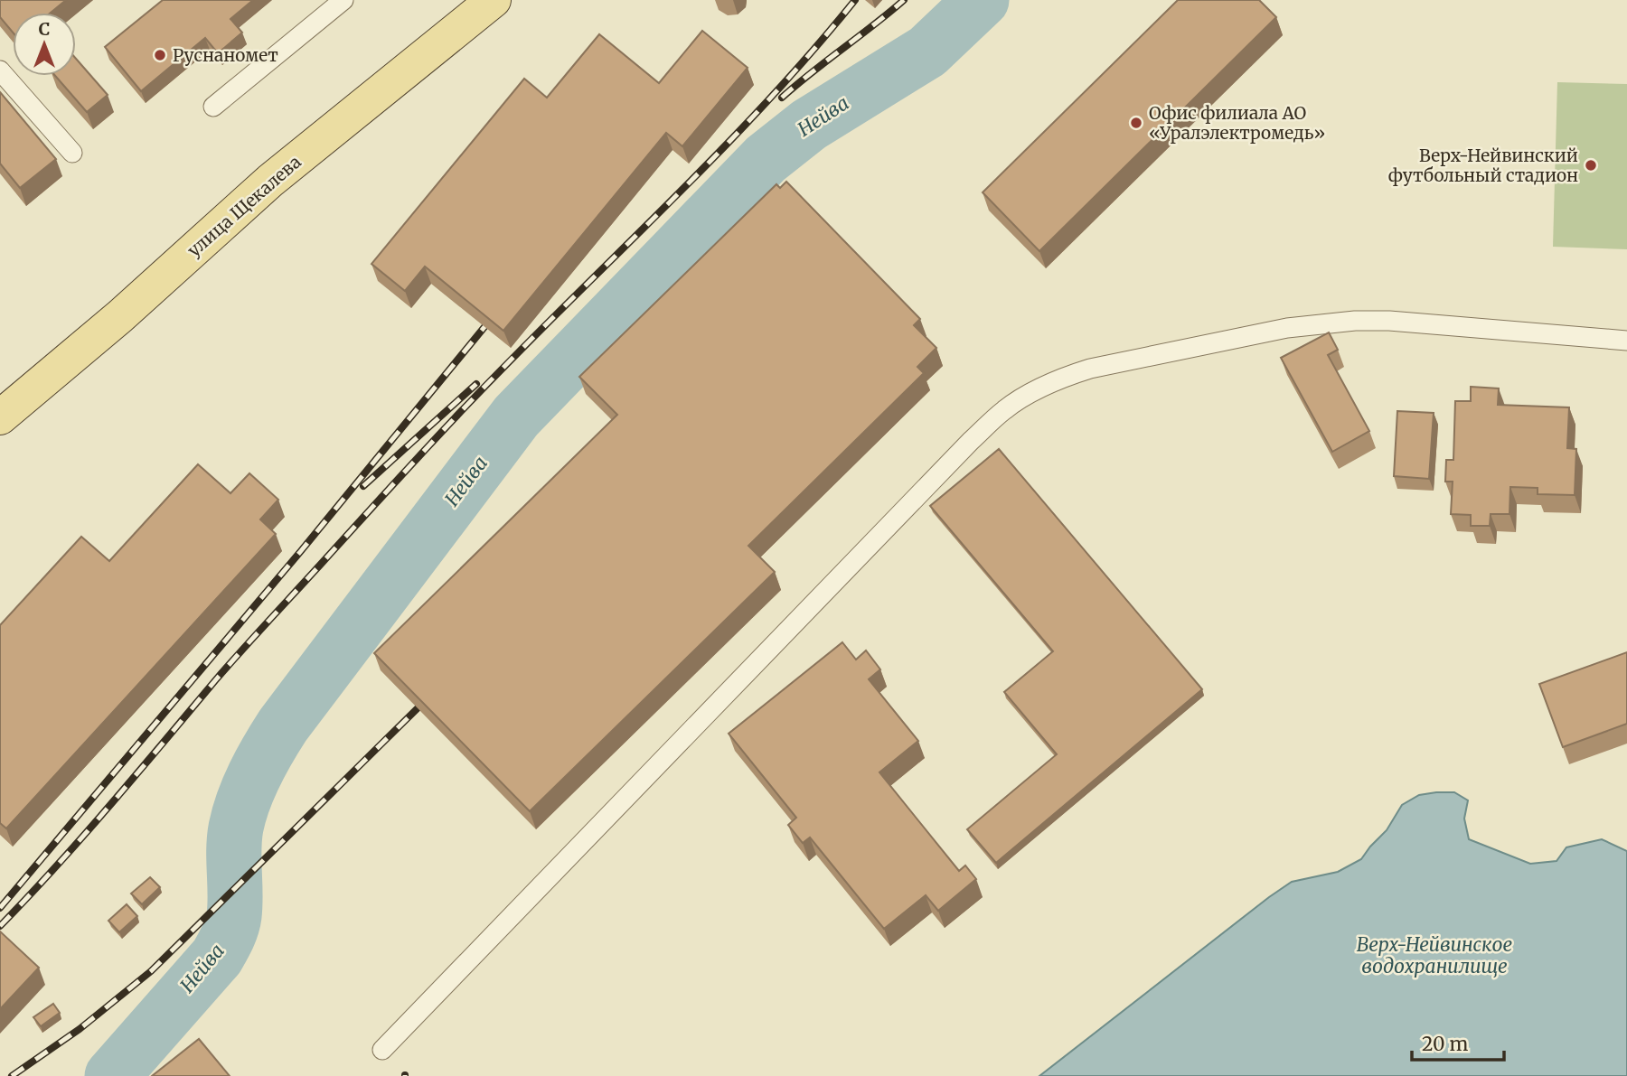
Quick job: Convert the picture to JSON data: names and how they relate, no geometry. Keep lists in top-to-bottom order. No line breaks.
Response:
{"streets":{"main road":["улица Щекалева"]},"water":["Нейва","Верх-Нейвинское водохранилище"],"places":["Руснаномет","Офис филиала АО «Уралэлектромедь»","Верх-Нейвинский футбольный стадион"],"scale_bar":"20 m","north":"top"}
